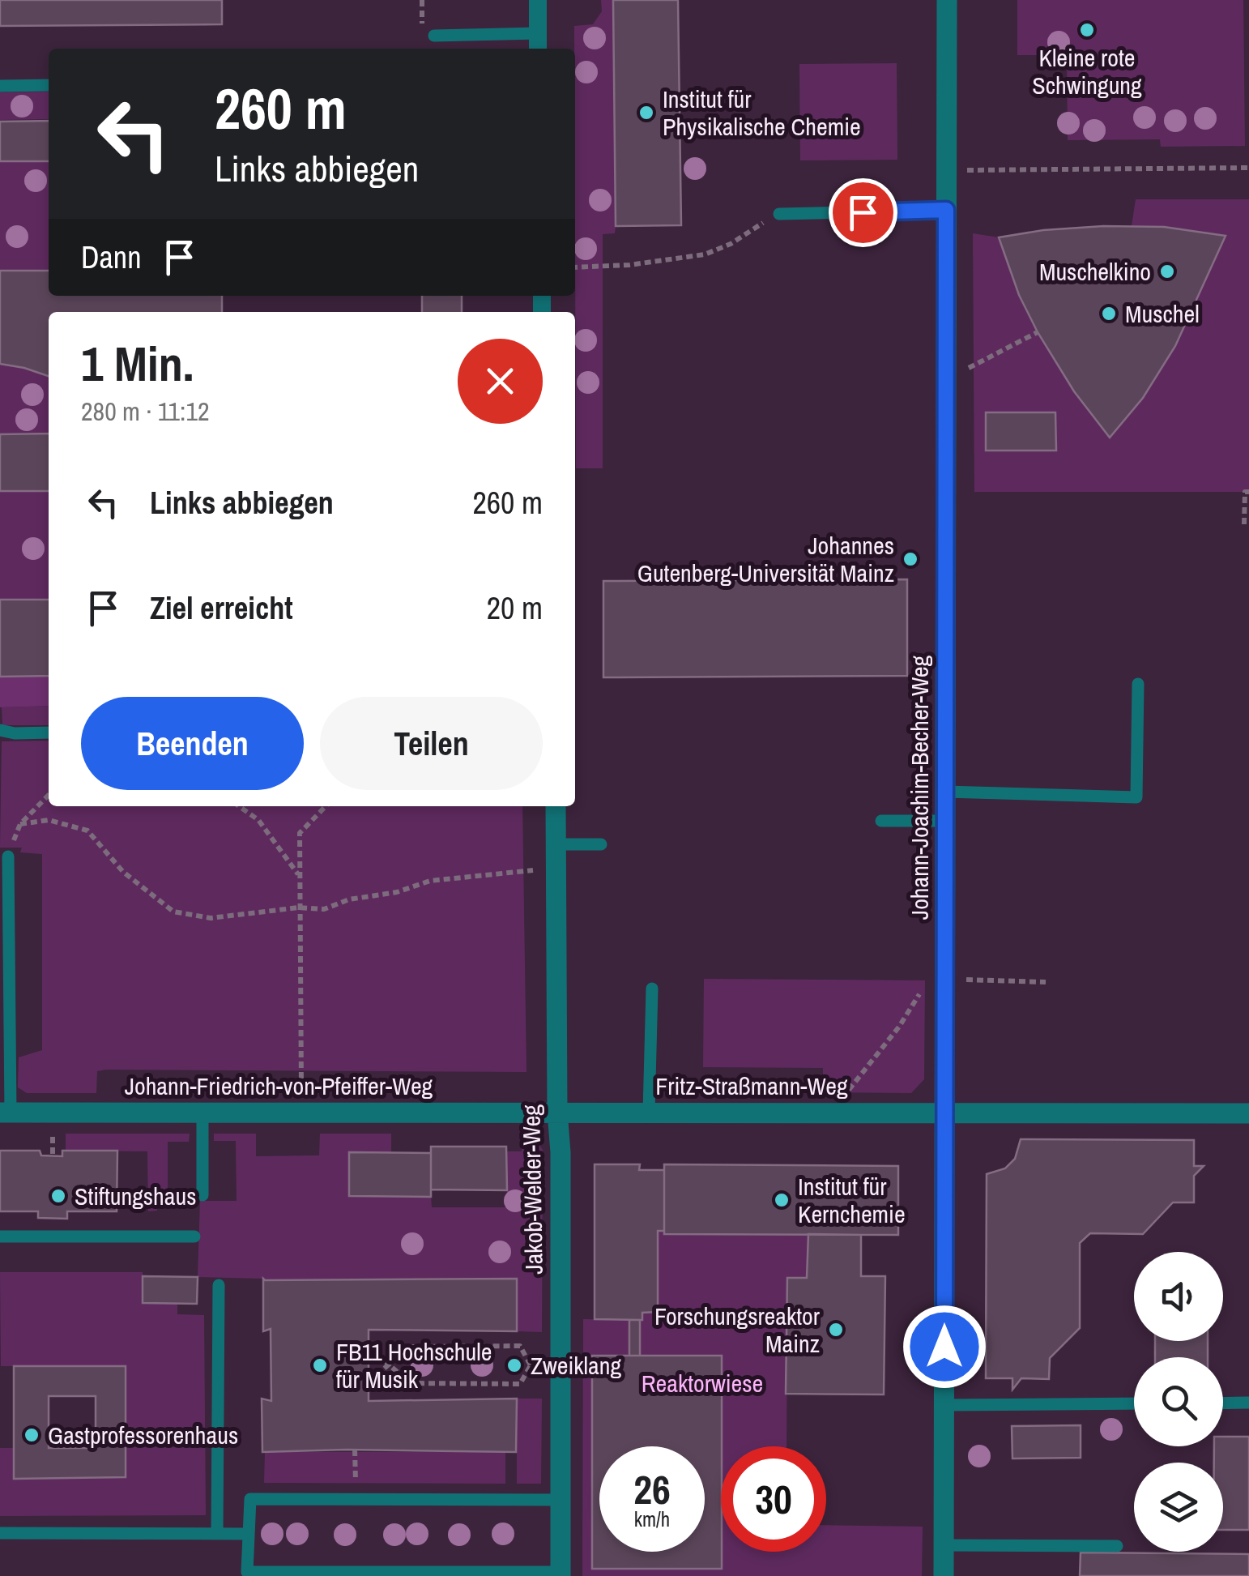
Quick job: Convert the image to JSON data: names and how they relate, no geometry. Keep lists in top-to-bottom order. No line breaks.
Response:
{"streets":{"street":["Johann-Joachim-Becher-Weg","Johann-Friedrich-von-Pfeiffer-Weg","Fritz-Straßmann-Weg","Jakob-Welder-Weg"]},"crossings":[["Johann-Joachim-Becher-Weg","Fritz-Straßmann-Weg"],["Johann-Friedrich-von-Pfeiffer-Weg","Fritz-Straßmann-Weg"],["Johann-Friedrich-von-Pfeiffer-Weg","Jakob-Welder-Weg"],["Fritz-Straßmann-Weg","Jakob-Welder-Weg"]],"parks":["Reaktorwiese"],"places":["Kleine rote Schwingung","Institut für Physikalische Chemie","Muschelkino","Muschel","Johannes Gutenberg-Universität Mainz","Stiftungshaus","Institut für Kernchemie","Forschungsreaktor Mainz","FB11 Hochschule für Musik","Zweiklang","Gastprofessorenhaus"],"page":{"turn":["260 m","Links abbiegen"],"then":"Dann","heading":["1 Min.","280 m · 11:12"],"list":[{"name":"Links abbiegen","value":"260 m"},{"name":"Ziel erreicht","value":"20 m"}],"buttons":["Beenden","Teilen"],"speed":"26 km/h","limit":"30"}}
